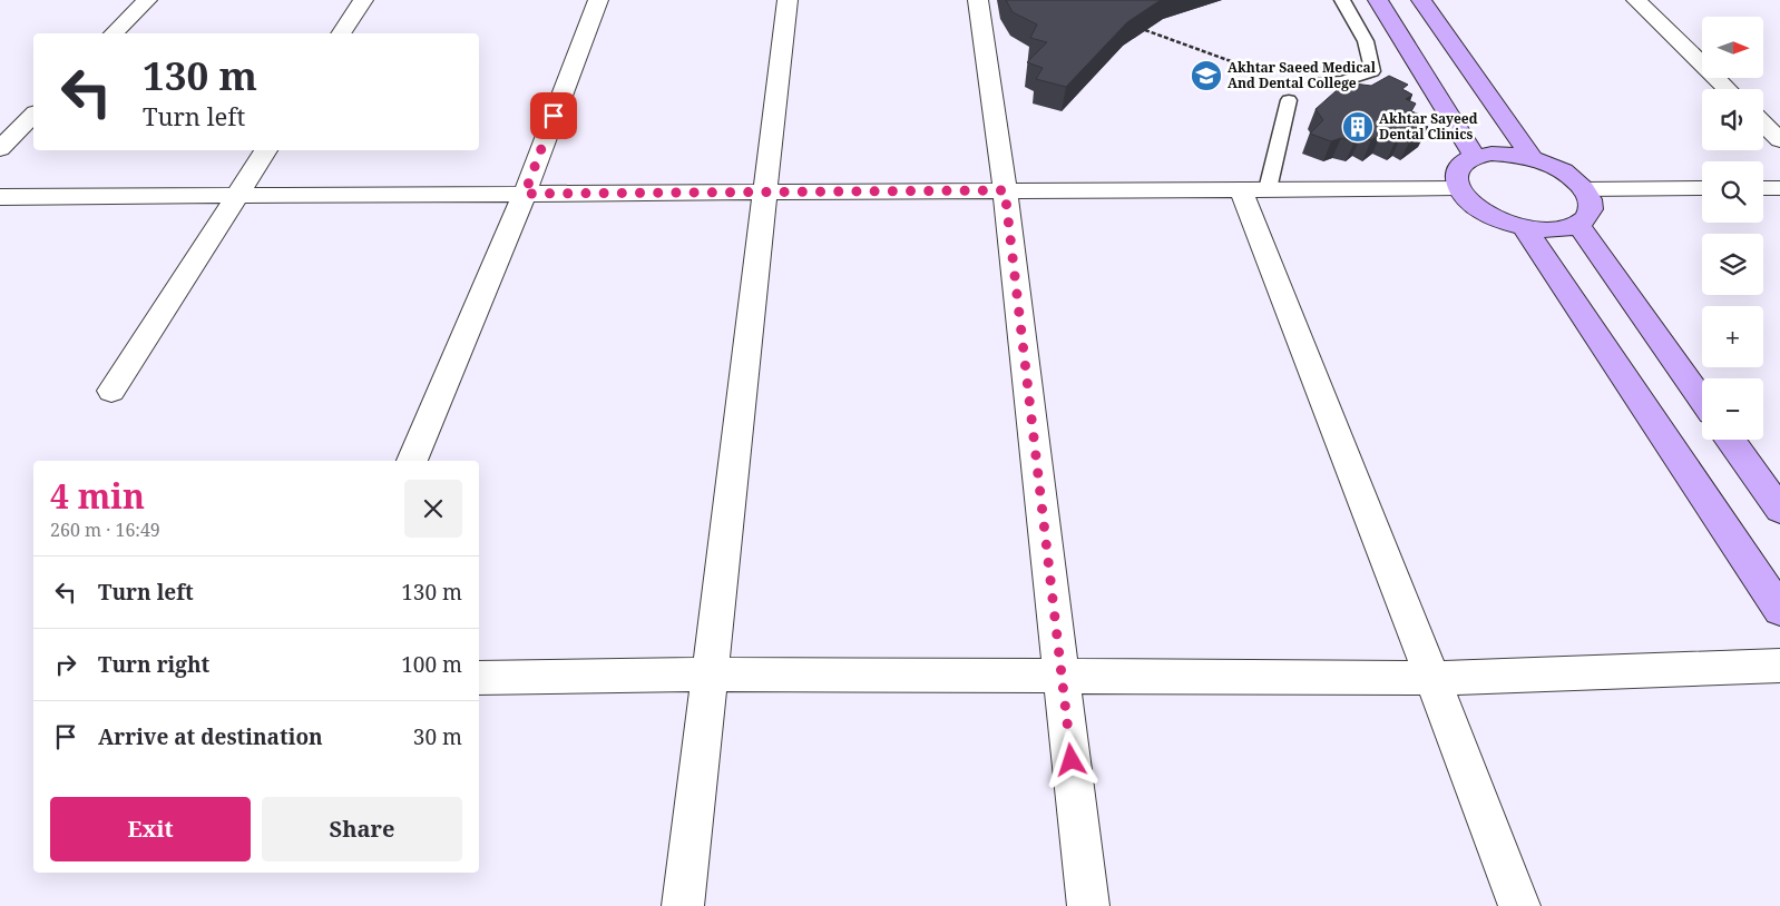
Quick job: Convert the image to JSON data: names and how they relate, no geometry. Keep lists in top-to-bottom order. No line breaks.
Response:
{"places":{"school or university":["Akhtar Saeed Medical And Dental College"],"building":["Akhtar Sayeed Dental Clinics"]},"north":"right","page":{"map_buttons":["+","−"],"turn":["130 m","Turn left"],"heading":["4 min","260 m · 16:49"],"list":[{"name":"Turn left","value":"130 m"},{"name":"Turn right","value":"100 m"},{"name":"Arrive at destination","value":"30 m"}],"buttons":["Exit","Share"]}}
